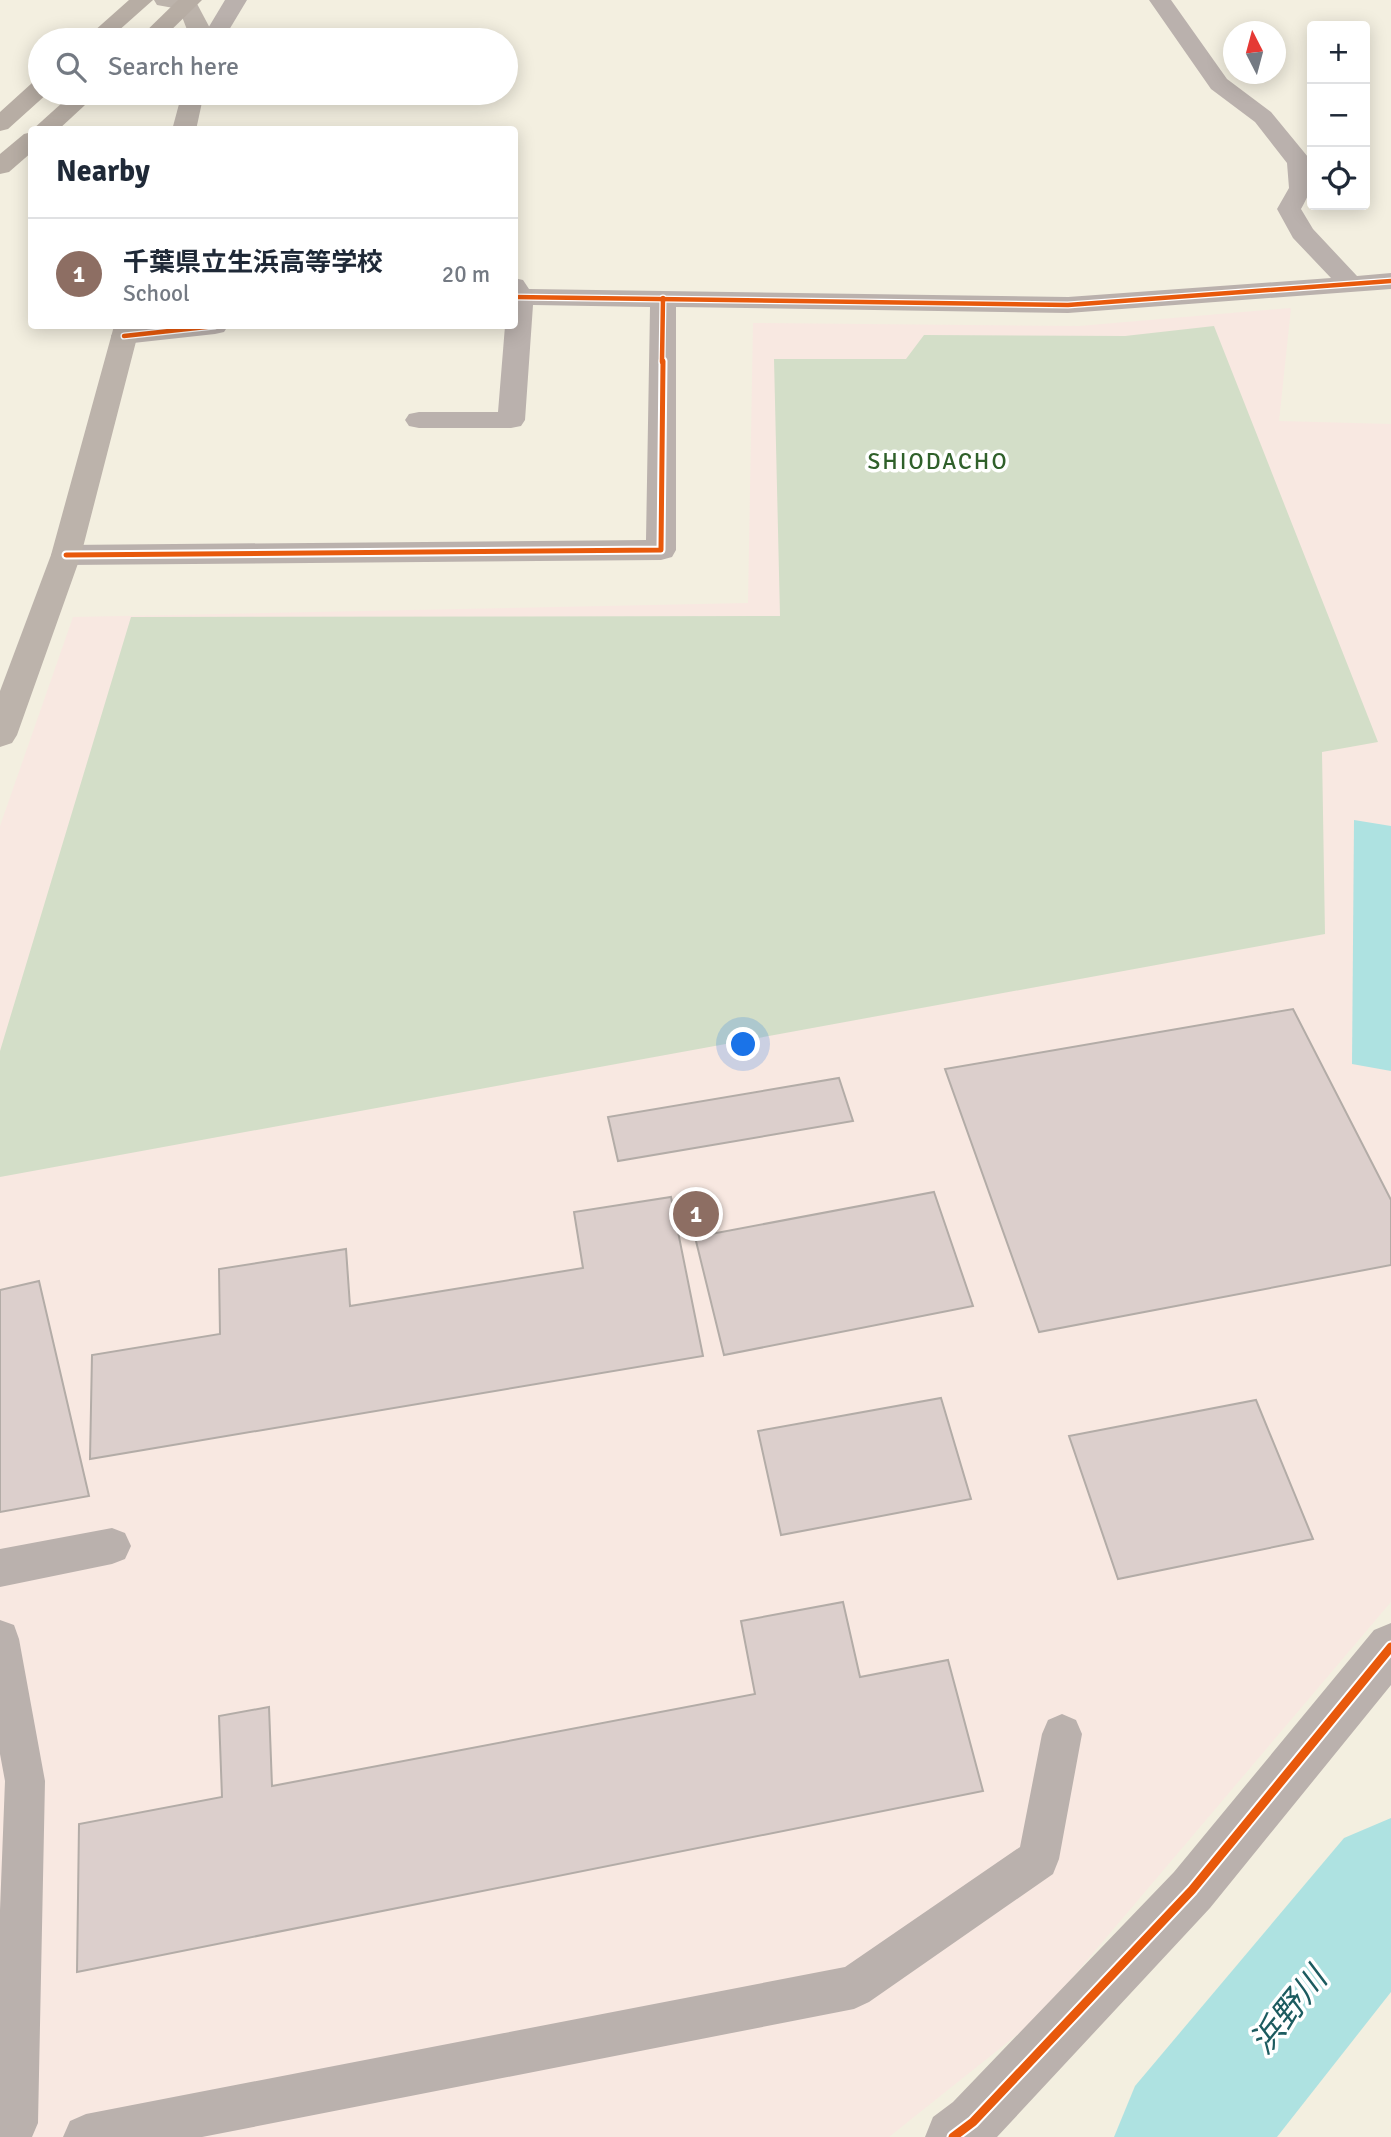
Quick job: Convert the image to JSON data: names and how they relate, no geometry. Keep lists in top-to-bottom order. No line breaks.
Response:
{"districts":["SHIODACHO"],"water":["浜野川"],"north":"top","page":{"map_buttons":["+","−"],"search":"Search here","heading":"Nearby","list":[{"mark":"1","name":"千葉県立生浜高等学校","note":"School","value":"20 m"}],"pins":"1"}}
